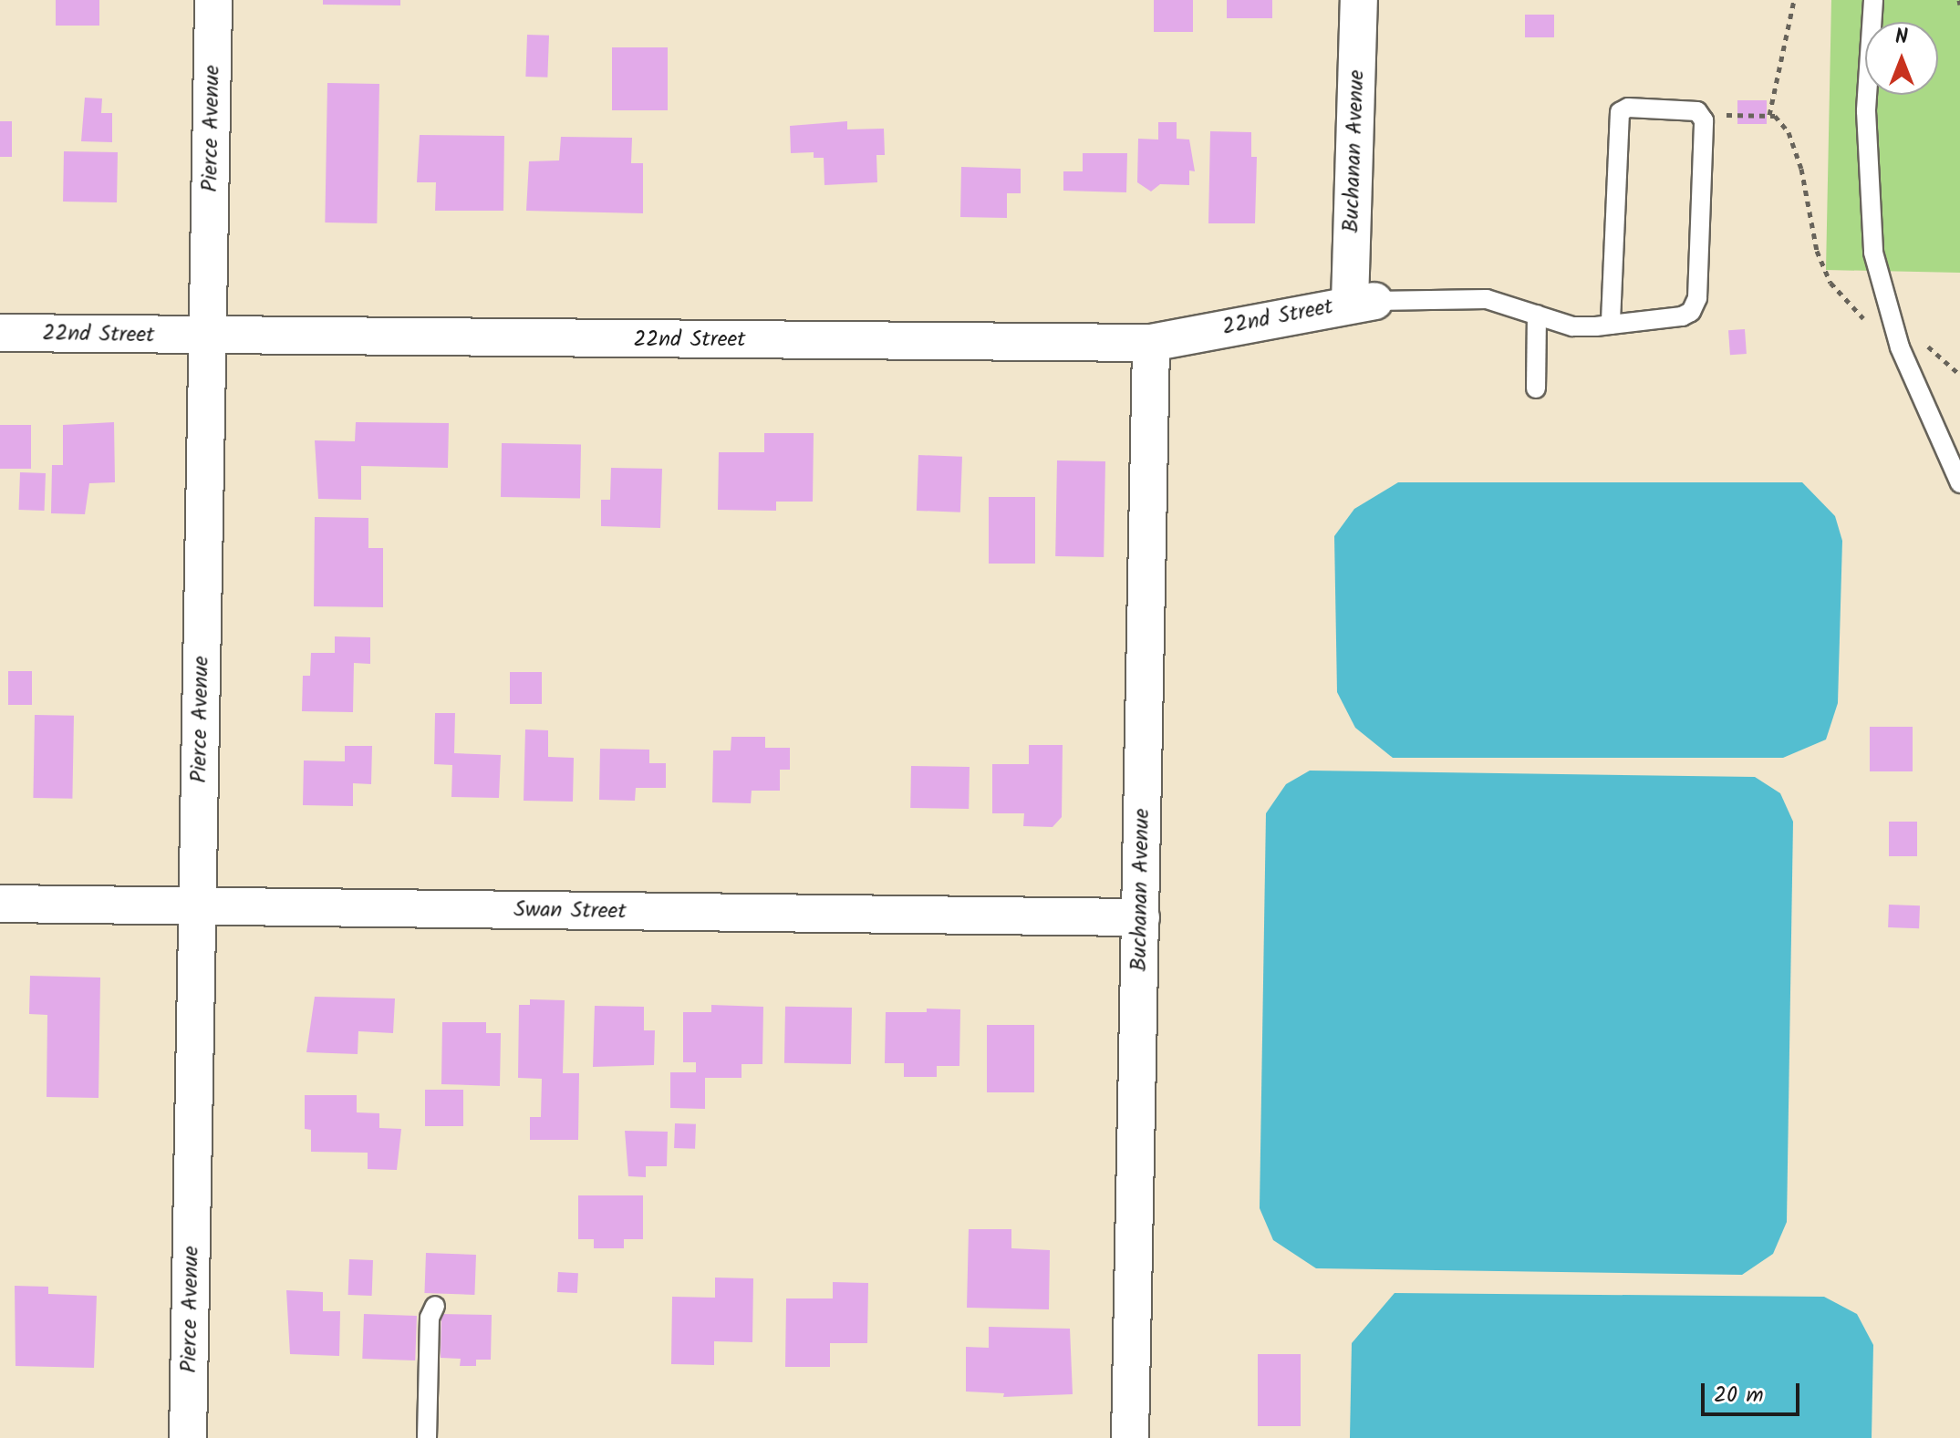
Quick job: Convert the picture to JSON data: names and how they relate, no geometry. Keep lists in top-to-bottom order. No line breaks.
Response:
{"streets":{"street":["Pierce Avenue","Buchanan Avenue","22nd Street","Swan Street"]},"crossings":[["Pierce Avenue","22nd Street"],["Pierce Avenue","Swan Street"],["Buchanan Avenue","22nd Street"],["Buchanan Avenue","Swan Street"]],"scale_bar":"20 m","north":"top"}
